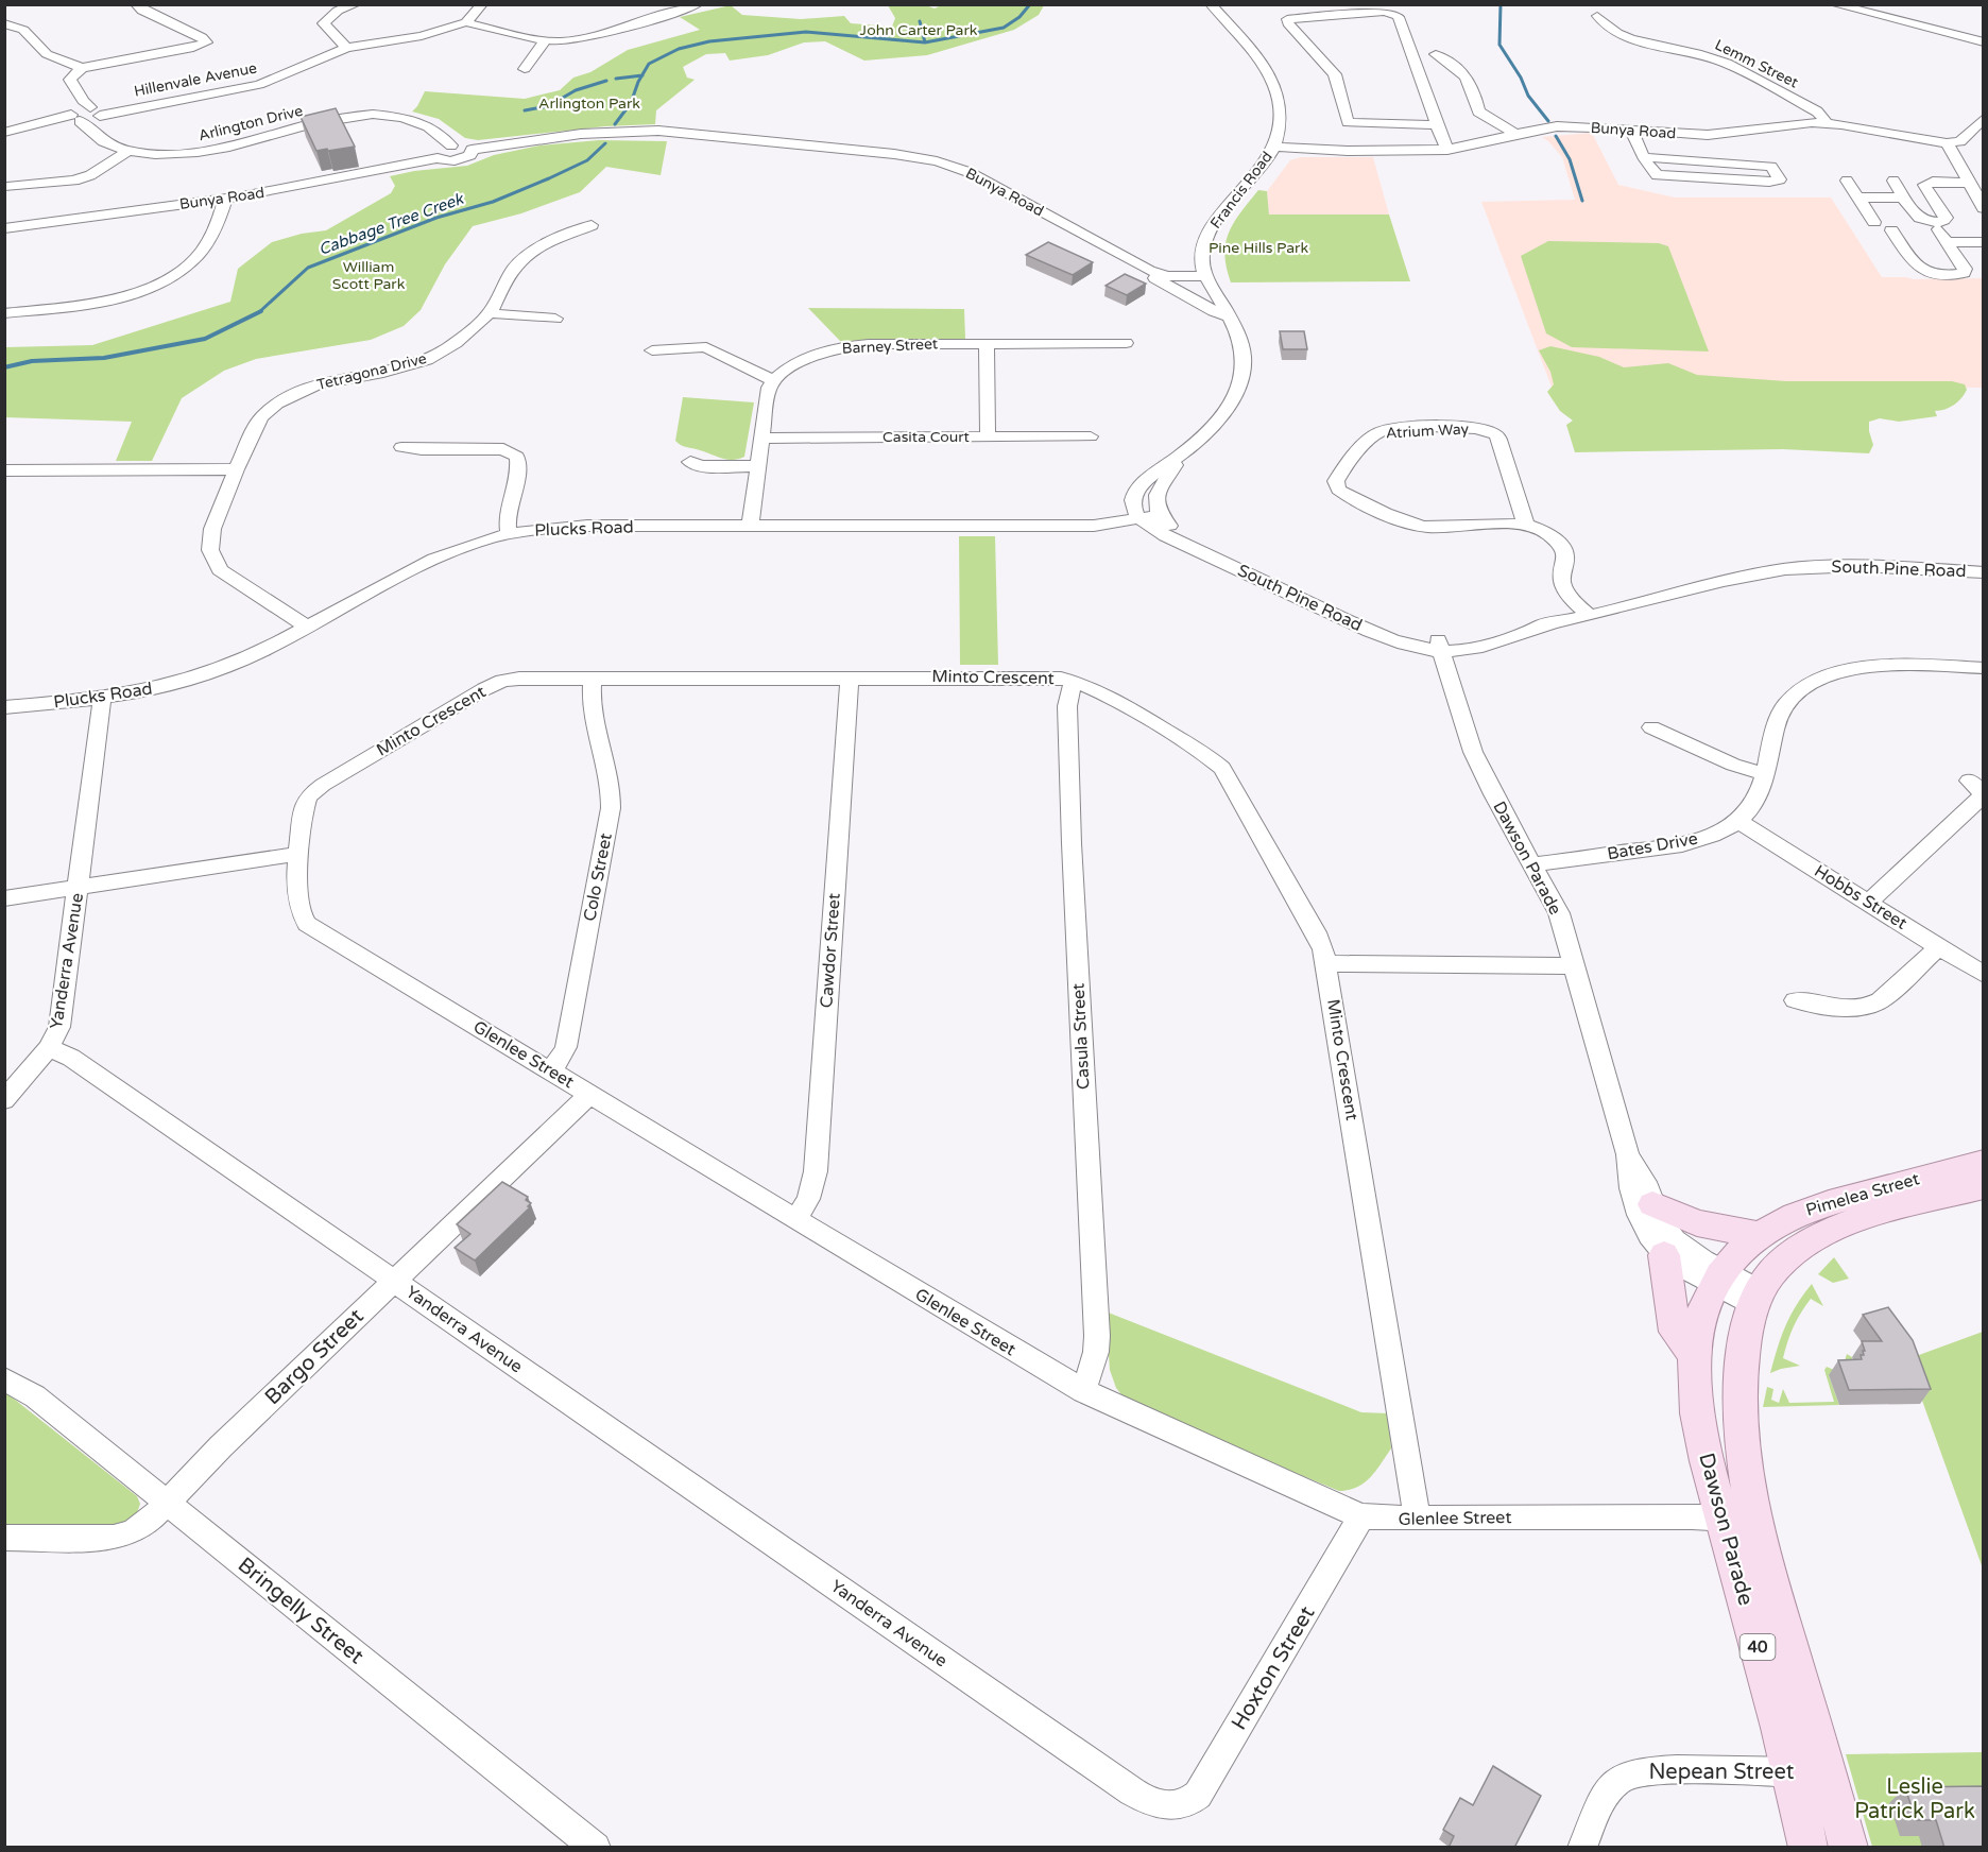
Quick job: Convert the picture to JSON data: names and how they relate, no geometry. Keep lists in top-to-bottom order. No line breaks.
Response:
{"streets":{"main road":["Dawson Parade","Pimelea Street","40"],"street":["Lemm Street","Hillenvale Avenue","Arlington Drive","Bunya Road","Francis Road","Barney Street","Tetragona Drive","Atrium Way","Casita Court","Plucks Road","South Pine Road","Minto Crescent","Bates Drive","Colo Street","Hobbs Street","Cawdor Street","Yanderra Avenue","Casula Street","Glenlee Street","Bargo Street","Bringelly Street","Hoxton Street","Nepean Street"]},"crossings":[["Lemm Street","Bunya Road"],["Hillenvale Avenue","Arlington Drive"],["Bunya Road","Francis Road"],["Tetragona Drive","Plucks Road"],["Atrium Way","South Pine Road"],["Plucks Road","South Pine Road"],["Plucks Road","Yanderra Avenue"],["South Pine Road","Dawson Parade"],["Minto Crescent","Colo Street"],["Minto Crescent","Cawdor Street"],["Minto Crescent","Casula Street"],["Minto Crescent","Glenlee Street"],["Bates Drive","Dawson Parade"],["Bates Drive","Hobbs Street"],["Dawson Parade","Glenlee Street"],["Dawson Parade","Pimelea Street"],["Dawson Parade","Nepean Street"],["Colo Street","Glenlee Street"],["Cawdor Street","Glenlee Street"],["Yanderra Avenue","Bargo Street"],["Yanderra Avenue","Hoxton Street"],["Casula Street","Glenlee Street"],["Glenlee Street","Bargo Street"],["Glenlee Street","Hoxton Street"],["Bargo Street","Bringelly Street"]],"water":["Cabbage Tree Creek"],"parks":["John Carter Park","Arlington Park","Pine Hills Park","William Scott Park","Leslie Patrick Park"]}
